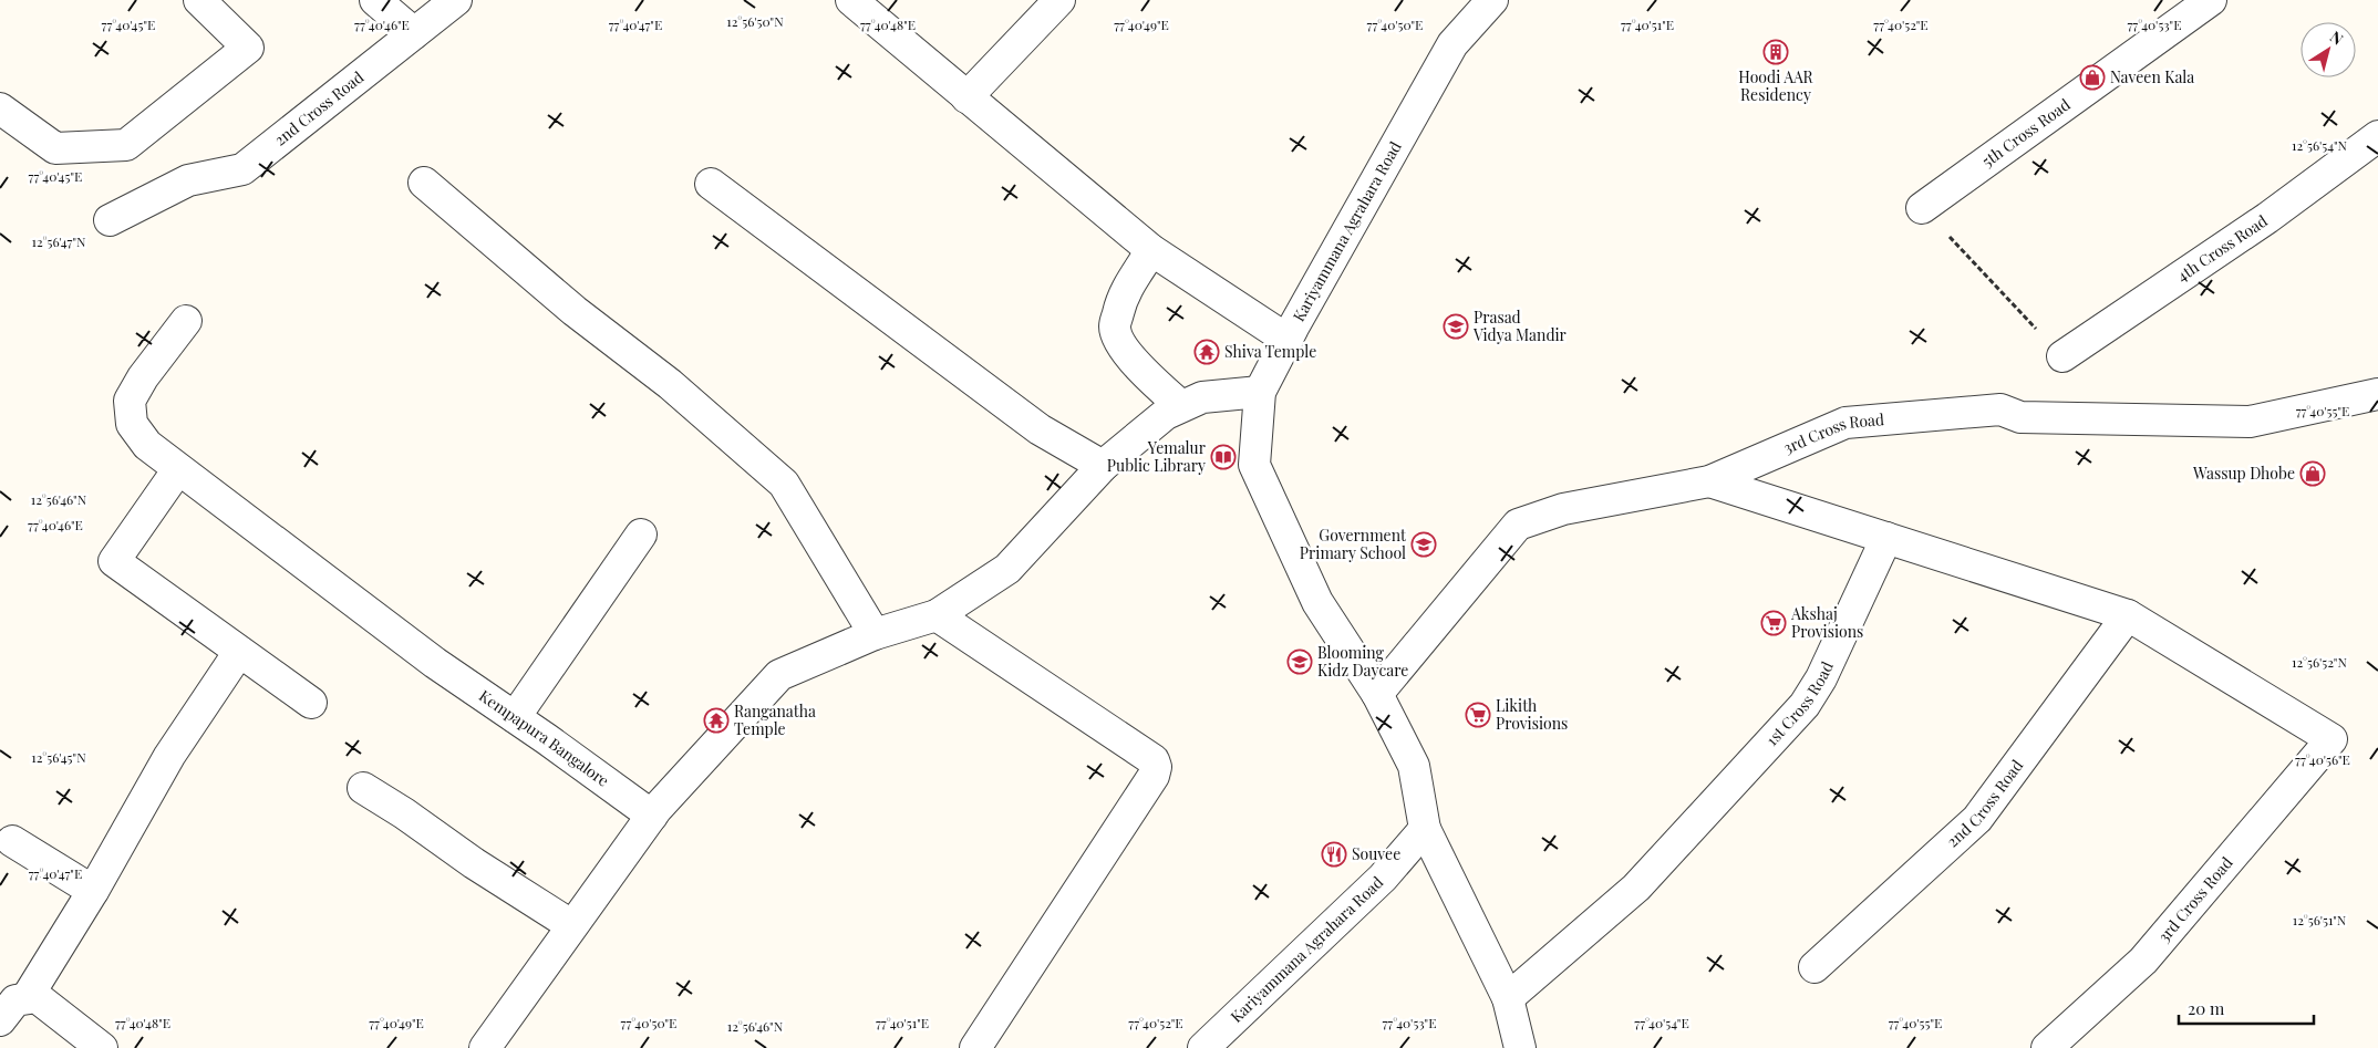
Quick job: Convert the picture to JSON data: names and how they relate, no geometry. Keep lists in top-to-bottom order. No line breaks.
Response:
{"streets":{"street":["2nd Cross Road","5th Cross Road","Kariyammana Agrahara Road","4th Cross Road","3rd Cross Road","1st Cross Road","Kempapura Bangalore"]},"crossings":[["2nd Cross Road","3rd Cross Road"],["Kariyammana Agrahara Road","3rd Cross Road"]],"places":{"building":["Hoodi AAR Residency"],"shop":["Naveen Kala","Wassup Dhobe"],"school or university":["Prasad Vidya Mandir","Government Primary School","Blooming Kidz Daycare"],"temple":["Shiva Temple","Ranganatha Temple"],"library":["Yemalur Public Library"],"supermarket":["Akshaj Provisions","Likith Provisions"],"restaurant":["Souvee"]},"scale_bar":"20 m","north":"top right","coordinates":["12°56'50\"N","77°40'45\"E","77°40'46\"E","77°40'47\"E","77°40'48\"E","77°40'49\"E","77°40'50\"E","77°40'51\"E","77°40'52\"E","77°40'53\"E","12°56'54\"N","12°56'47\"N","77°40'55\"E","12°56'46\"N","12°56'52\"N","12°56'45\"N","77°40'56\"E","12°56'51\"N","77°40'54\"E"]}
